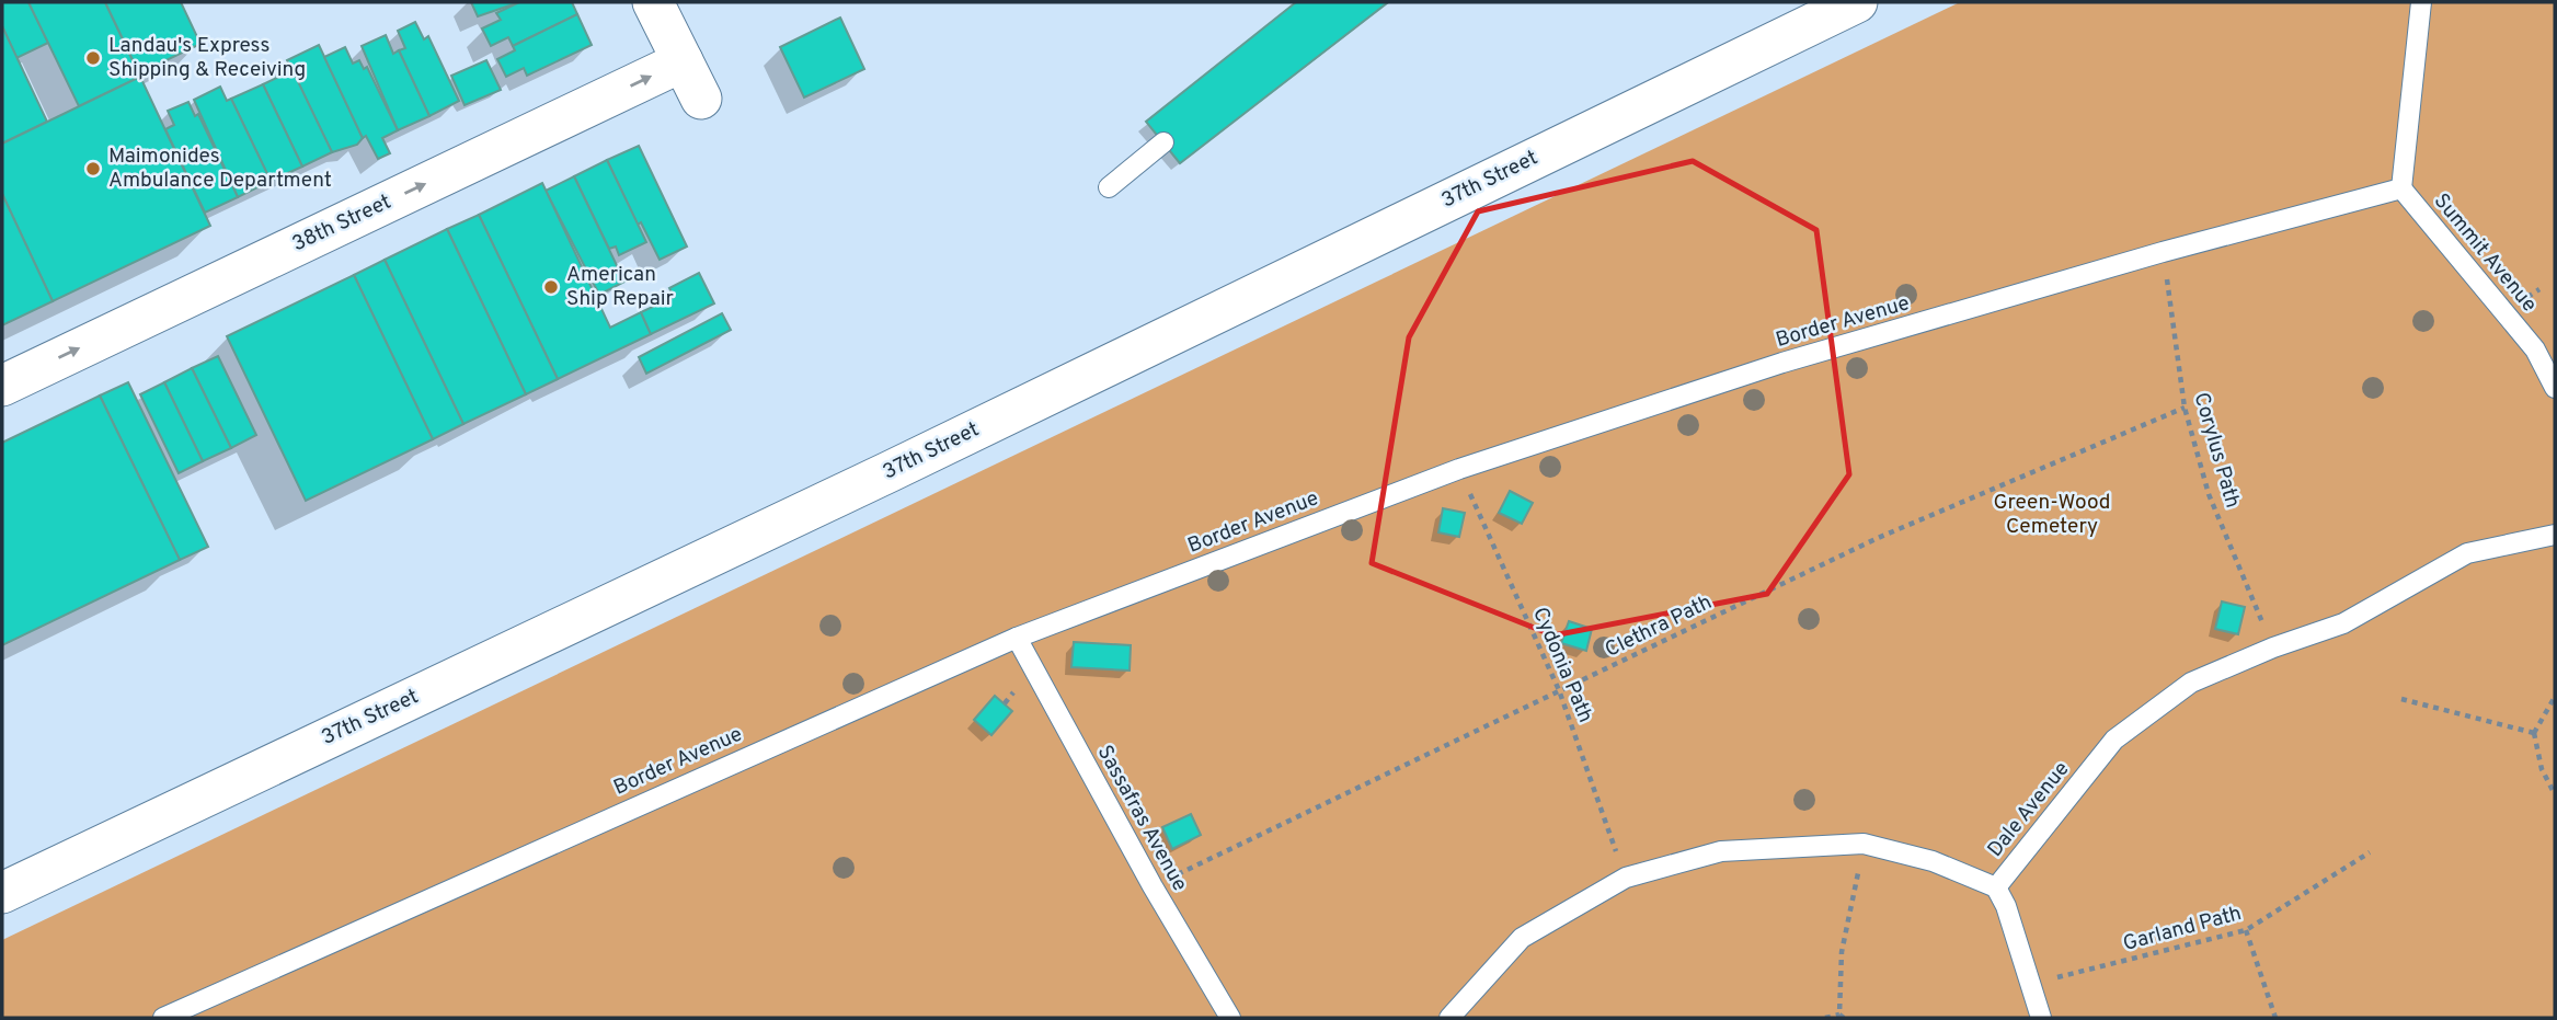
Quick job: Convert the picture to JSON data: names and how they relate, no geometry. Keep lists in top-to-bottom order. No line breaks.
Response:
{"streets":{"street":["37th Street","38th Street"],"lane":["Summit Avenue","Border Avenue","Dale Avenue","Sassafras Avenue"],"path":["Corylus Path","Clethra Path","Cydonia Path","Garland Path"]},"crossings":[["Summit Avenue","Border Avenue"],["Border Avenue","Corylus Path"],["Border Avenue","Cydonia Path"],["Border Avenue","Sassafras Avenue"],["Corylus Path","Clethra Path"],["Corylus Path","Dale Avenue"],["Clethra Path","Cydonia Path"],["Clethra Path","Sassafras Avenue"],["Cydonia Path","Dale Avenue"]],"one_way":["38th Street"],"parks":["Green-Wood Cemetery"],"places":["Landau's Express Shipping & Receiving","Maimonides Ambulance Department","American Ship Repair"]}
